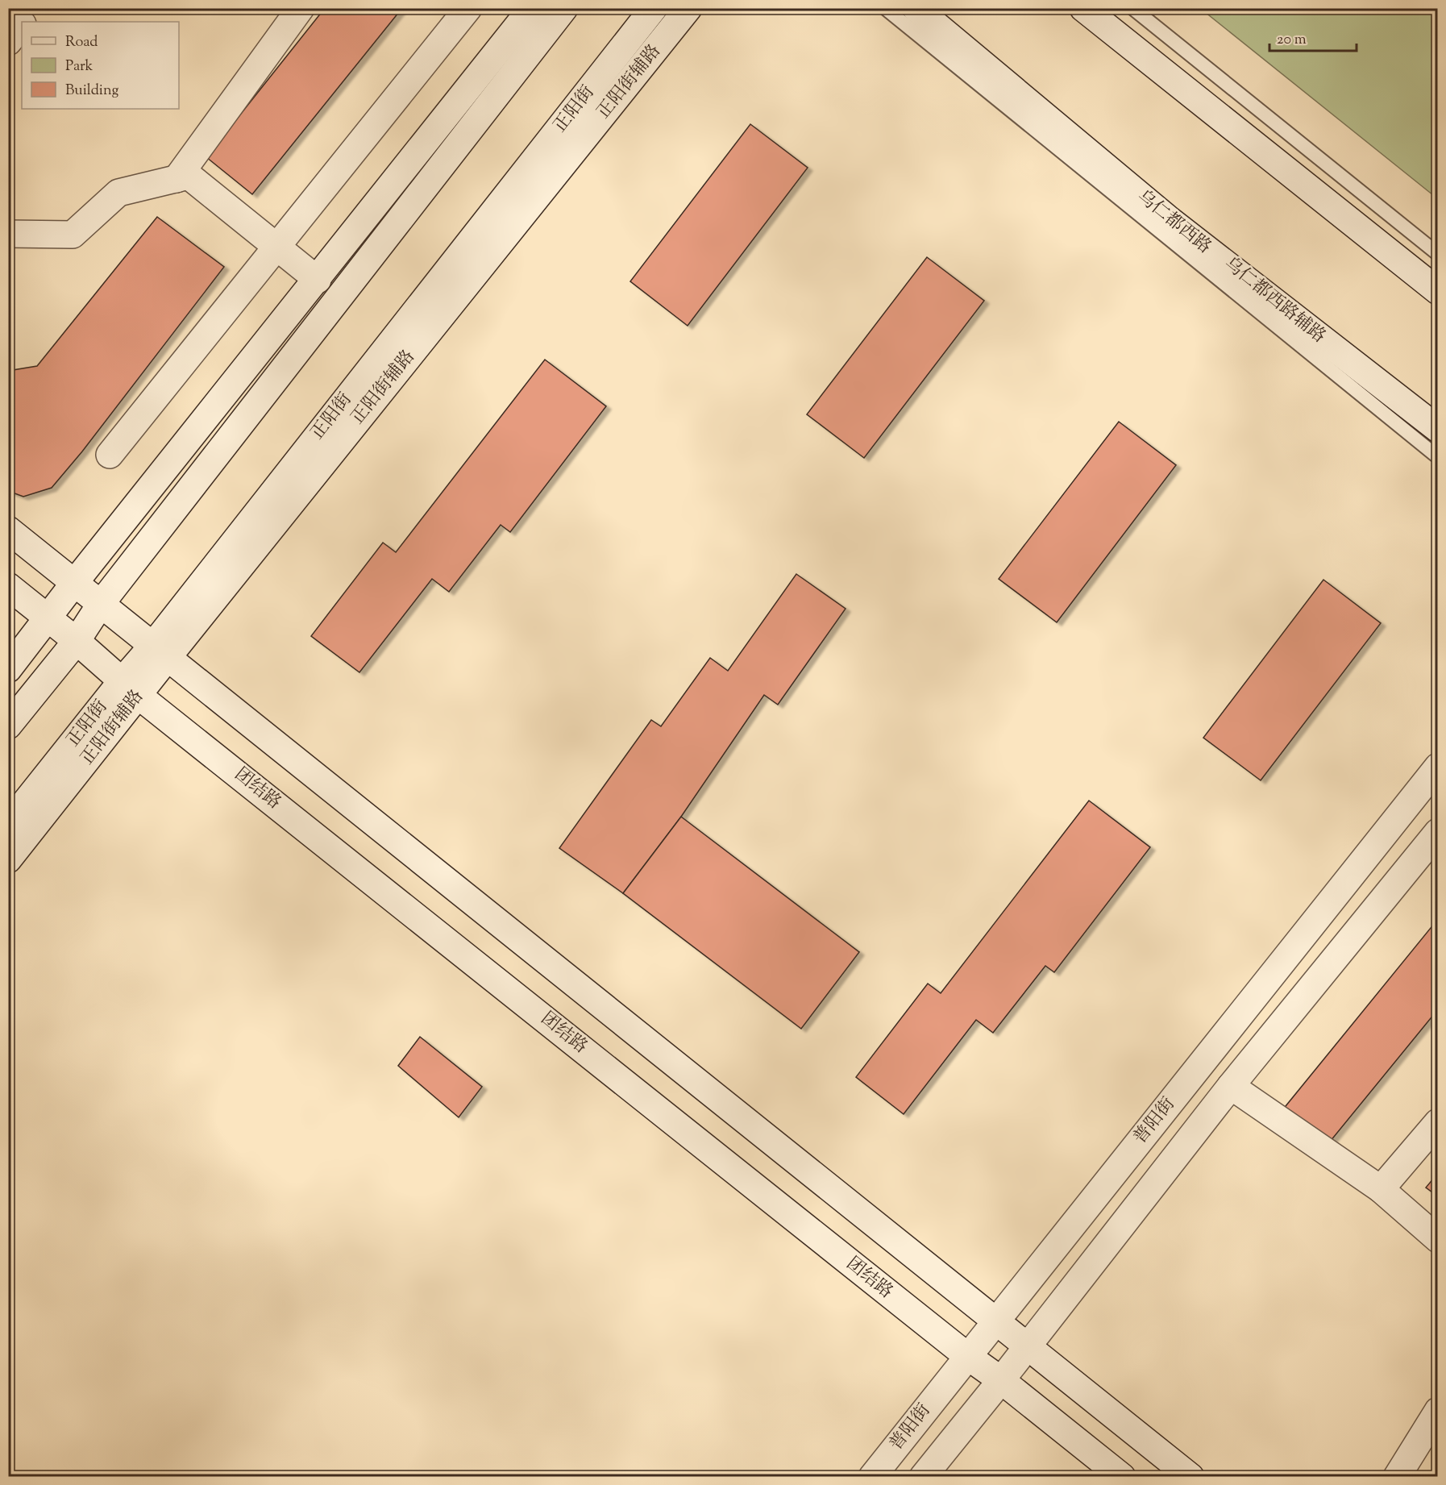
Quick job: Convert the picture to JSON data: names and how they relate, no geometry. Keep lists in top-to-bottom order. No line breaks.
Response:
{"streets":{"street":["正阳街辅路","正阳街","乌仁都西路","团结路","普阳街"],"lane":["乌仁都西路辅路"]},"crossings":[["正阳街辅路","正阳街"],["正阳街辅路","团结路"],["正阳街","团结路"],["团结路","普阳街"]],"legend":["Road","Park","Building"],"scale_bar":"20 m"}
